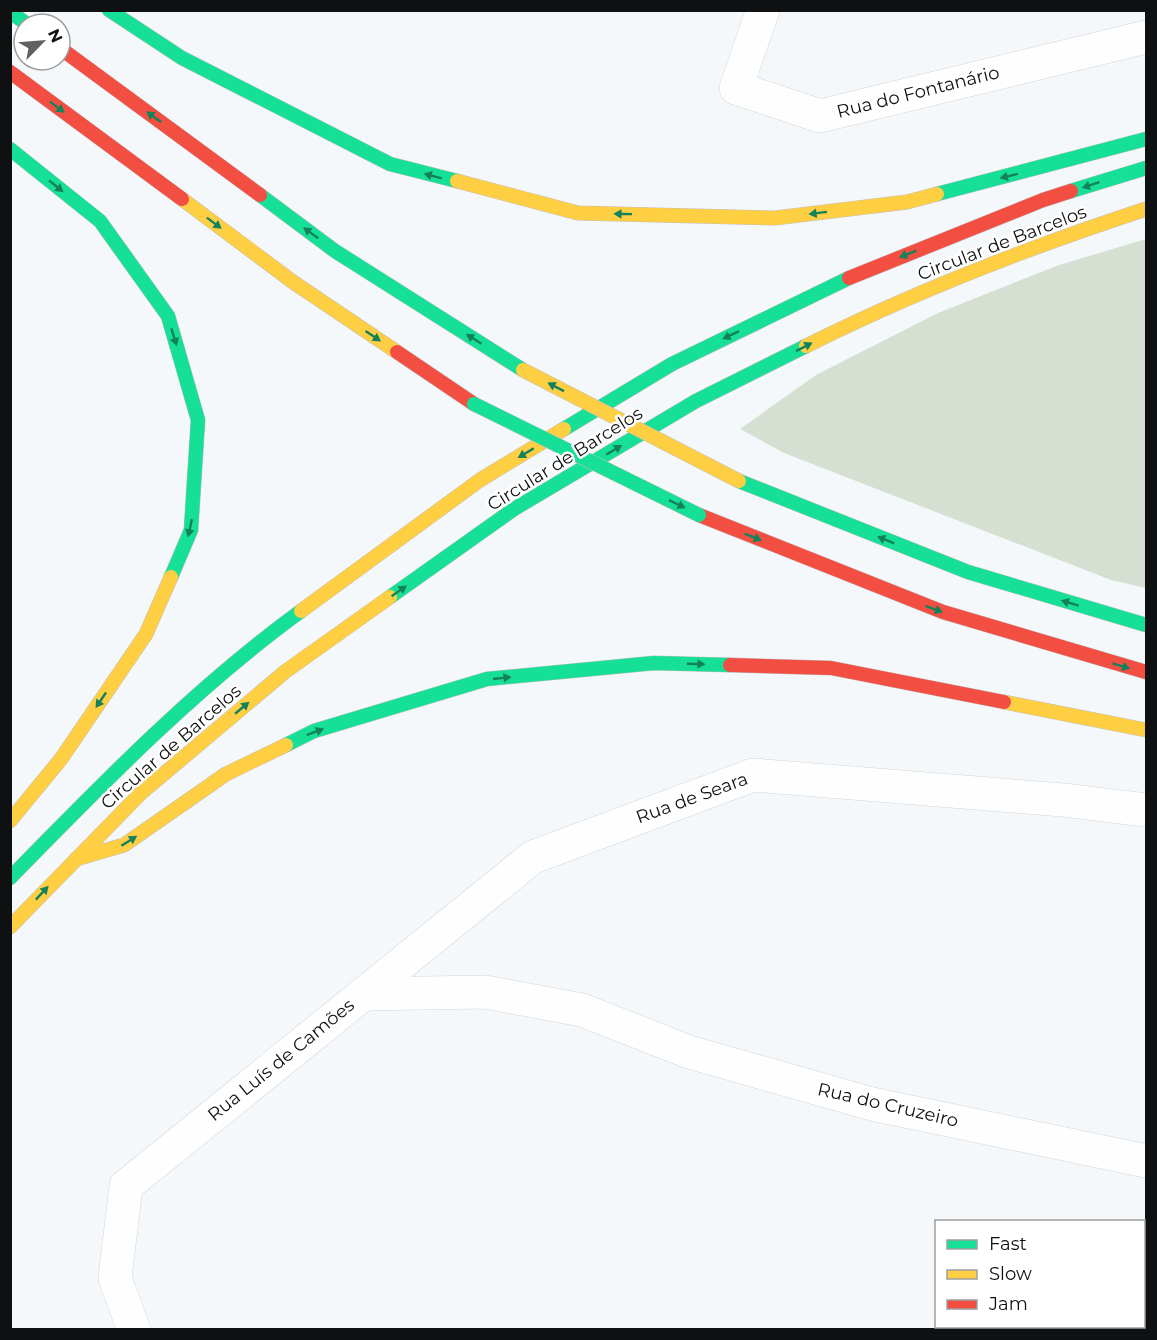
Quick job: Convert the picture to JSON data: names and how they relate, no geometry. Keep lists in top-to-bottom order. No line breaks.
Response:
{"streets":{"main road":["Circular de Barcelos"],"street":["Rua do Fontanário","Rua de Seara","Rua Luís de Camões","Rua do Cruzeiro"]},"crossings":[["Rua de Seara","Rua Luís de Camões"],["Rua Luís de Camões","Rua do Cruzeiro"]],"legend":["Fast","Slow","Jam"],"north":"top right"}
